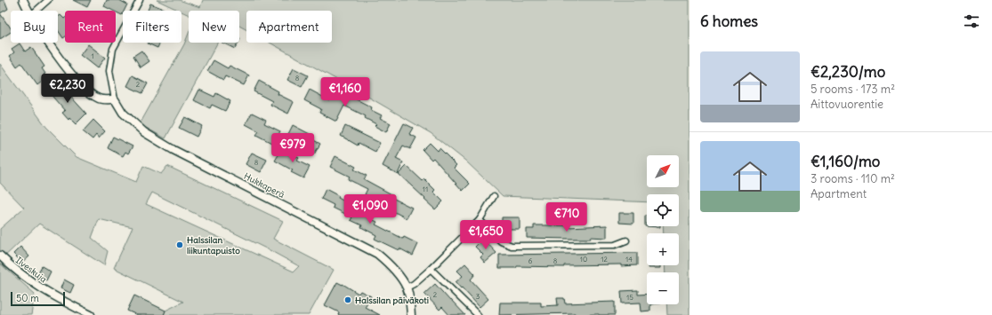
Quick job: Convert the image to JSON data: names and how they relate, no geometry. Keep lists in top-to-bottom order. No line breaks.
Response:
{"streets":{"street":["Hukkaperä","Ilveskuja"]},"places":["Halssilan liikuntapuisto","Halssilan päiväkoti"],"house_numbers":["1","8","2","8","11","10","12","14","6","8","2","3","15"],"scale_bar":"50 m","north":"top right","page":{"heading":"6 homes","chip":["Buy","Rent","Filters","New","Apartment"],"list":[{"name":"€2,230/mo","note":"5 rooms · 173 m² · Aittovuorentie"},{"name":"€1,160/mo","note":"3 rooms · 110 m² · Apartment"}],"price":["€2,230","€1,160","€979","€1,090","€710","€1,650"],"map_buttons":["+","−"],"scale":"50 m"}}
